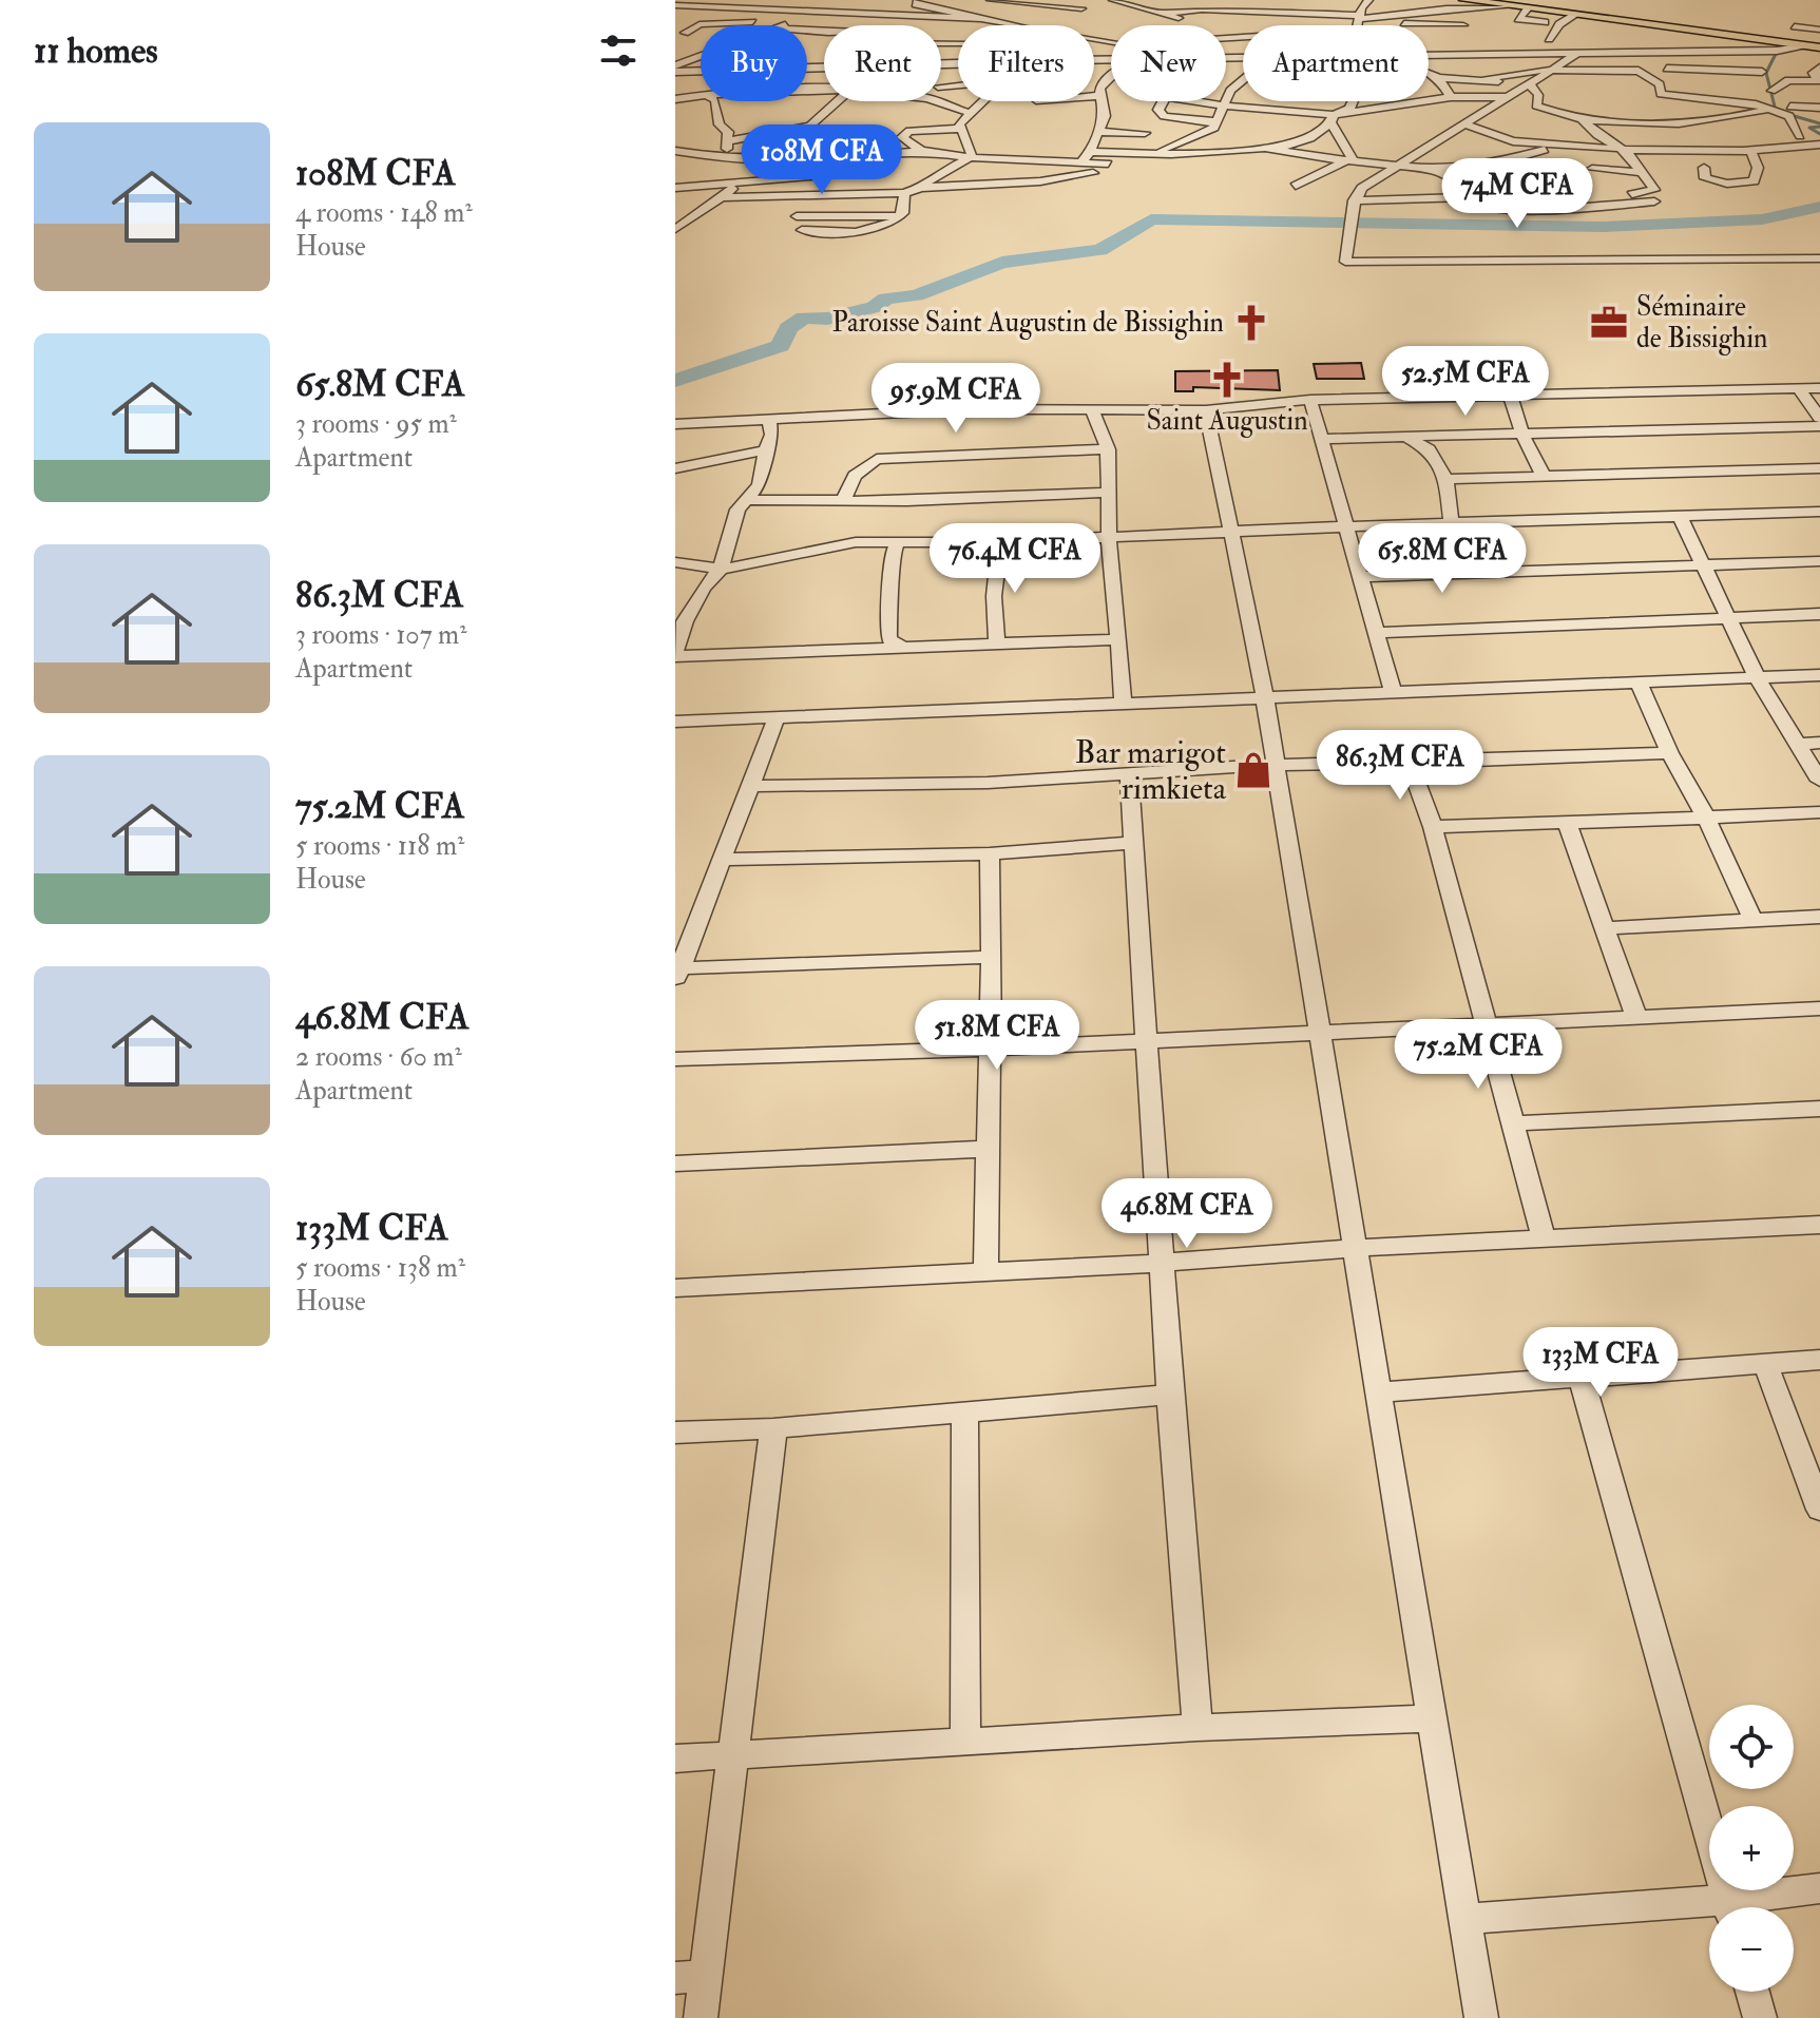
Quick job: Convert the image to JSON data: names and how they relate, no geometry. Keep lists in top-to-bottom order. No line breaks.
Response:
{"places":{"church":["Paroisse Saint Augustin de Bissighin","Saint Augustin"],"office":["Séminaire de Bissighin"],"shop":["Bar marigot rimkieta"]},"page":{"heading":"11 homes","chip":["Buy","Rent","Filters","New","Apartment"],"list":[{"name":"108M CFA","note":"4 rooms · 148 m² · House"},{"name":"65.8M CFA","note":"3 rooms · 95 m² · Apartment"},{"name":"86.3M CFA","note":"3 rooms · 107 m² · Apartment"},{"name":"75.2M CFA","note":"5 rooms · 118 m² · House"},{"name":"46.8M CFA","note":"2 rooms · 60 m² · Apartment"},{"name":"133M CFA","note":"5 rooms · 138 m² · House"}],"price":["108M CFA","74M CFA","52.5M CFA","95.9M CFA","76.4M CFA","65.8M CFA","86.3M CFA","51.8M CFA","75.2M CFA","46.8M CFA","133M CFA"],"map_buttons":["+","−"]}}
